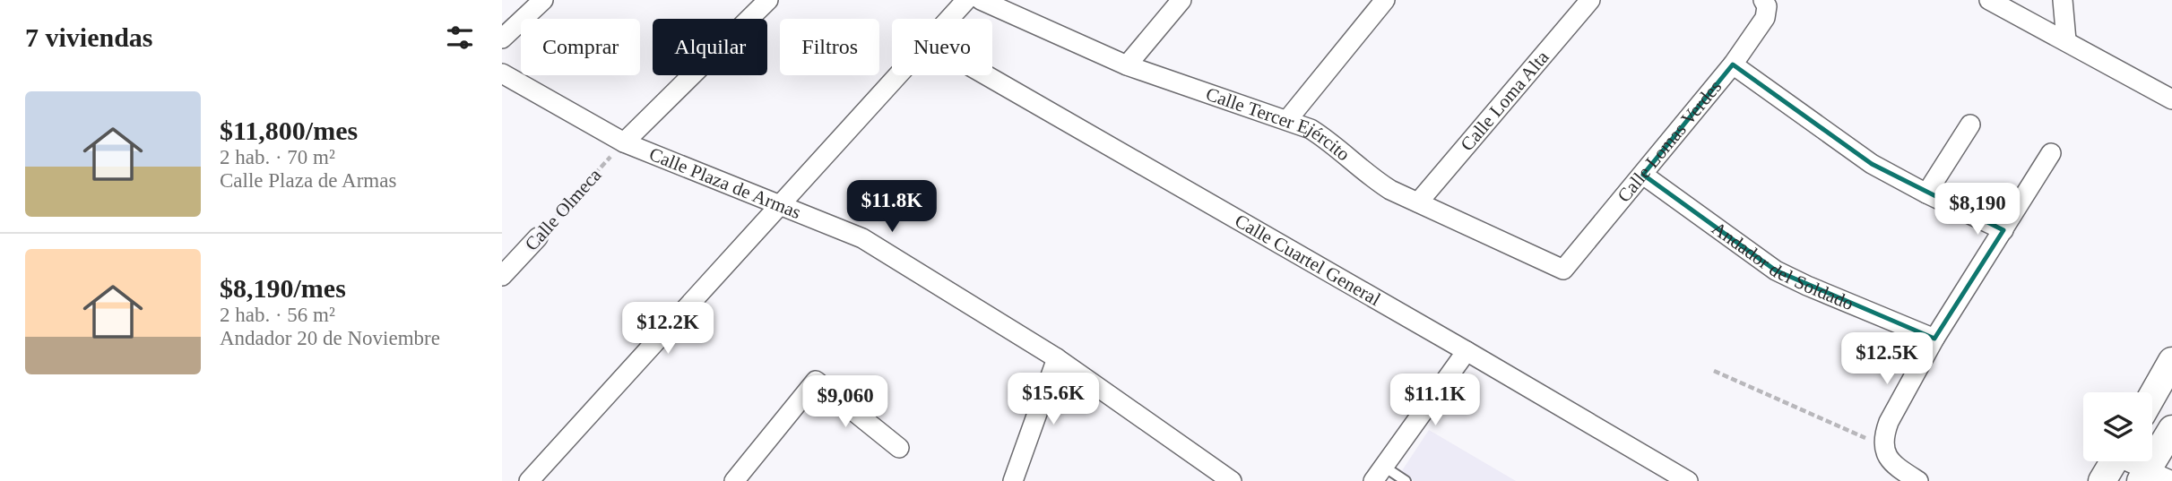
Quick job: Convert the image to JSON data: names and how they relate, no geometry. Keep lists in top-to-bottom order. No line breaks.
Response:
{"streets":{"street":["Calle Loma Alta","Calle Tercer Ejército","Calle Lomas Verdes","Calle Plaza de Armas","Calle Olmeca","Calle Cuartel General","Andador del Soldado"]},"crossings":[["Calle Loma Alta","Calle Tercer Ejército"],["Calle Tercer Ejército","Calle Lomas Verdes"],["Calle Lomas Verdes","Andador del Soldado"],["Calle Plaza de Armas","Calle Olmeca"]],"page":{"heading":"7 viviendas","chip":["Comprar","Alquilar","Filtros","Nuevo"],"list":[{"name":"$11,800/mes","note":"2 hab. · 70 m² · Calle Plaza de Armas"},{"name":"$8,190/mes","note":"2 hab. · 56 m² · Andador 20 de Noviembre"}],"price":["$11.8K","$8,190","$12.2K","$12.5K","$15.6K","$11.1K","$9,060"]}}
